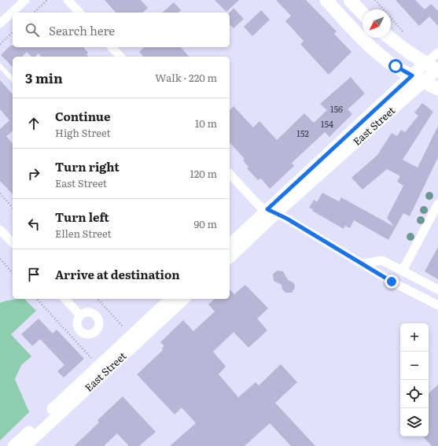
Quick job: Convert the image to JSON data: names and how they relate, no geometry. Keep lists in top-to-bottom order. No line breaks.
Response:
{"streets":{"street":["East Street"]},"house_numbers":["156","154","152"],"north":"bottom left","page":{"search":"Search here","heading":["3 min","Walk · 220 m"],"list":[["Continue","High Street","10 m"],["Turn right","East Street","120 m"],["Turn left","Ellen Street","90 m"],"Arrive at destination"],"map_buttons":["+","−"]}}
